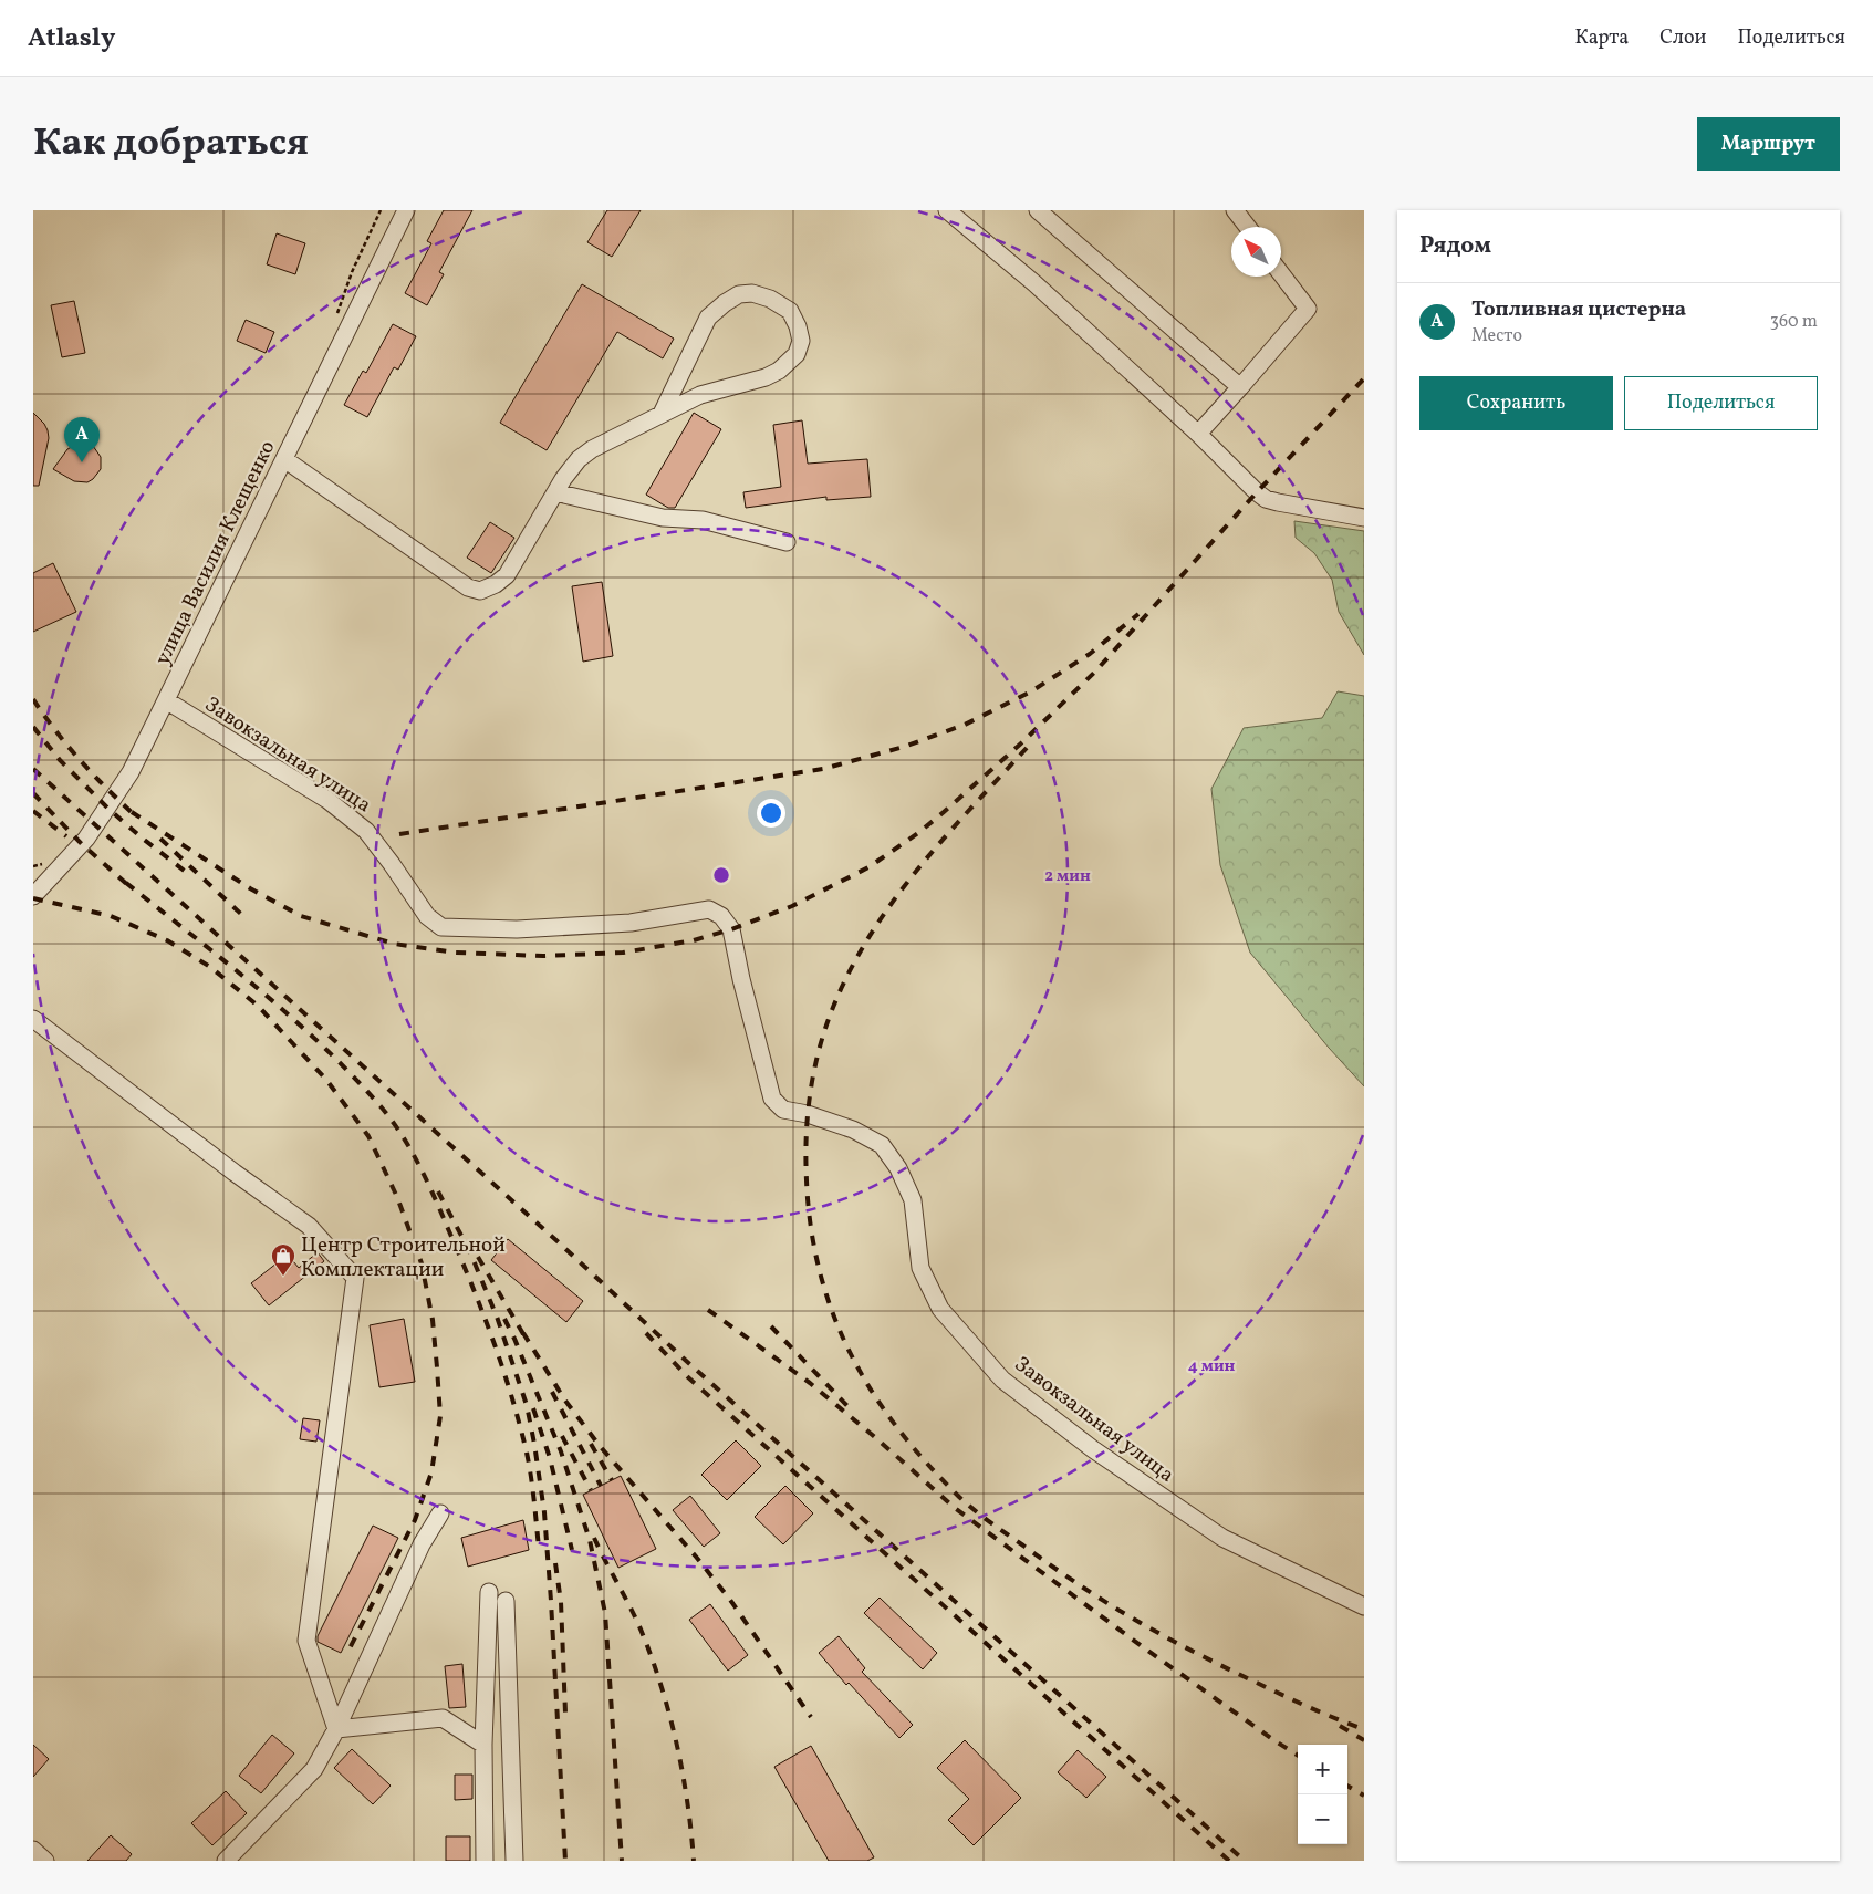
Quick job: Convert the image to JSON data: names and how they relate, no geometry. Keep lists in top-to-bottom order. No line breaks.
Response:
{"streets":{"street":["улица Василия Клещенко","Завокзальная улица"]},"crossings":[["улица Василия Клещенко","Завокзальная улица"]],"places":{"shop":["Центр Строительной Комплектации"]},"north":"top left","page":{"header":"Atlasly","nav":["Карта","Слои","Поделиться"],"title":"Как добраться","buttons":["Маршрут",["Сохранить","Поделиться"]],"heading":"Рядом","list":[{"mark":"A","name":"Топливная цистерна","note":"Место","value":"360 m"}],"pins":"A","map_buttons":["+","−"]},"rings":["2 мин","4 мин"]}
